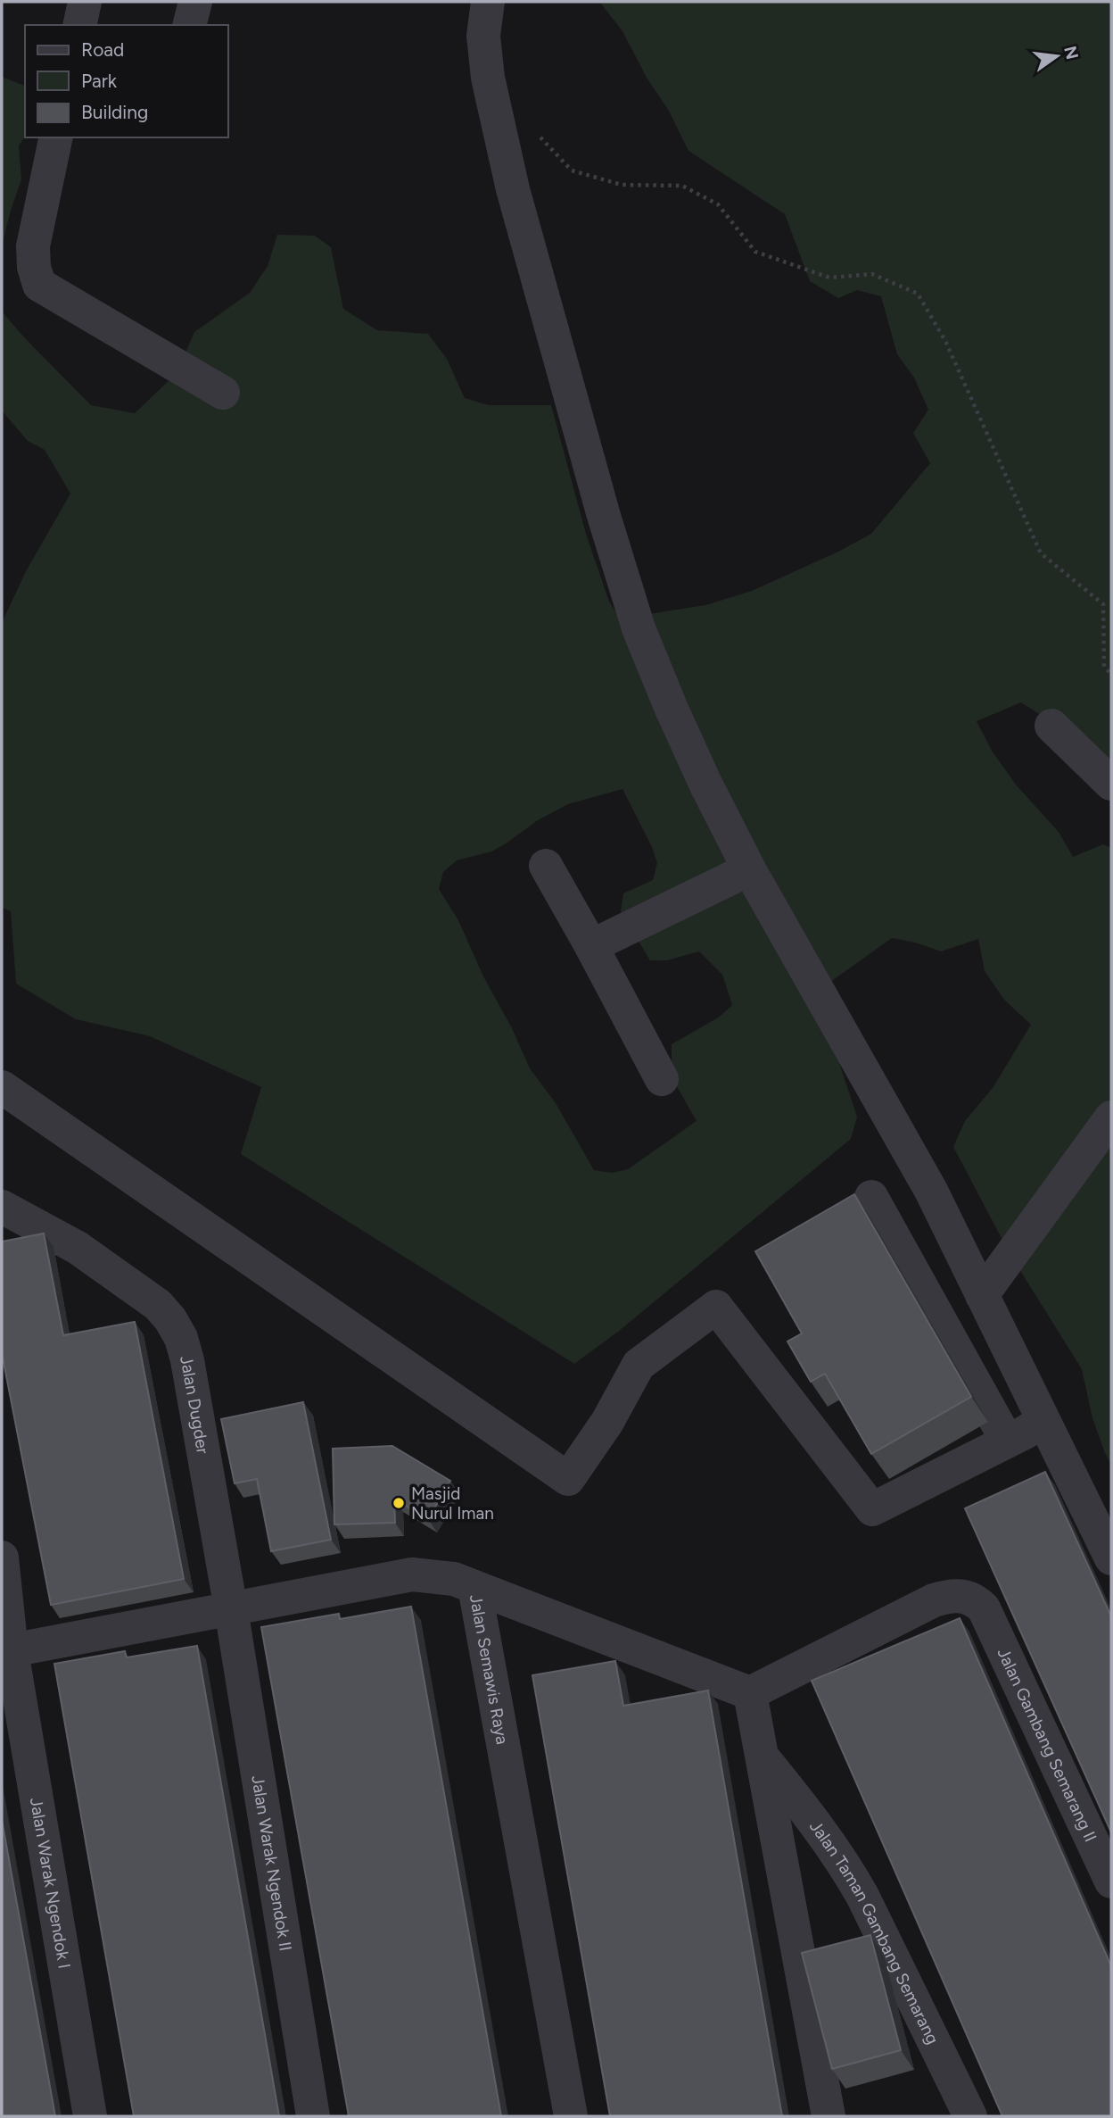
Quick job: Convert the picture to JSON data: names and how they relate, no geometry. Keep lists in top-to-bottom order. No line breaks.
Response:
{"streets":{"street":["Jalan Dugder","Jalan Semawis Raya","Jalan Gambang Semarang II","Jalan Warak Ngendok II","Jalan Warak Ngendok I","Jalan Taman Gambang Semarang"]},"crossings":[["Jalan Dugder","Jalan Semawis Raya"],["Jalan Dugder","Jalan Warak Ngendok II"],["Jalan Semawis Raya","Jalan Warak Ngendok II"],["Jalan Semawis Raya","Jalan Warak Ngendok I"],["Jalan Gambang Semarang II","Jalan Taman Gambang Semarang"]],"places":["Masjid Nurul Iman"],"legend":["Road","Park","Building"],"north":"right"}
